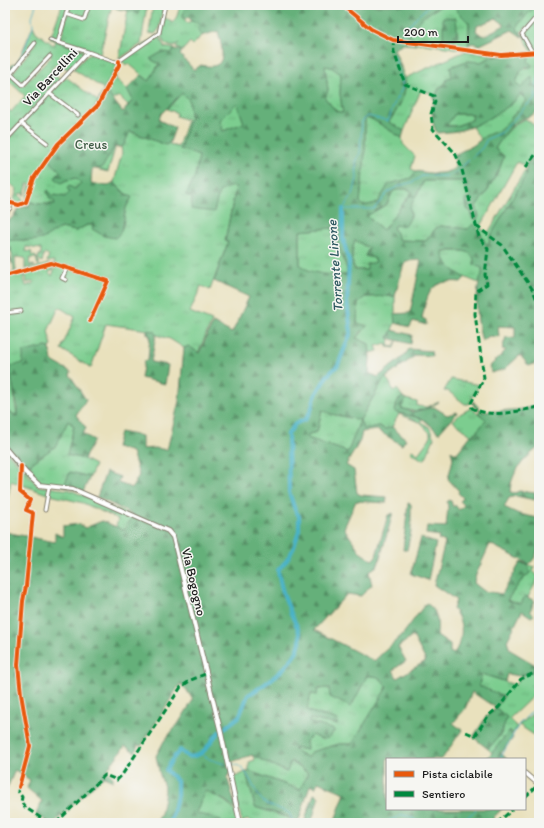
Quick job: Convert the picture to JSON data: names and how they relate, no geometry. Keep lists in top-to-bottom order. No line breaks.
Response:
{"streets":{"main road":["Via Bogogno"],"street":["Via Barcellini"]},"water":["Torrente Lirone"],"parks":["Creus"],"legend":["Pista ciclabile","Sentiero"],"scale_bar":"200 m"}
